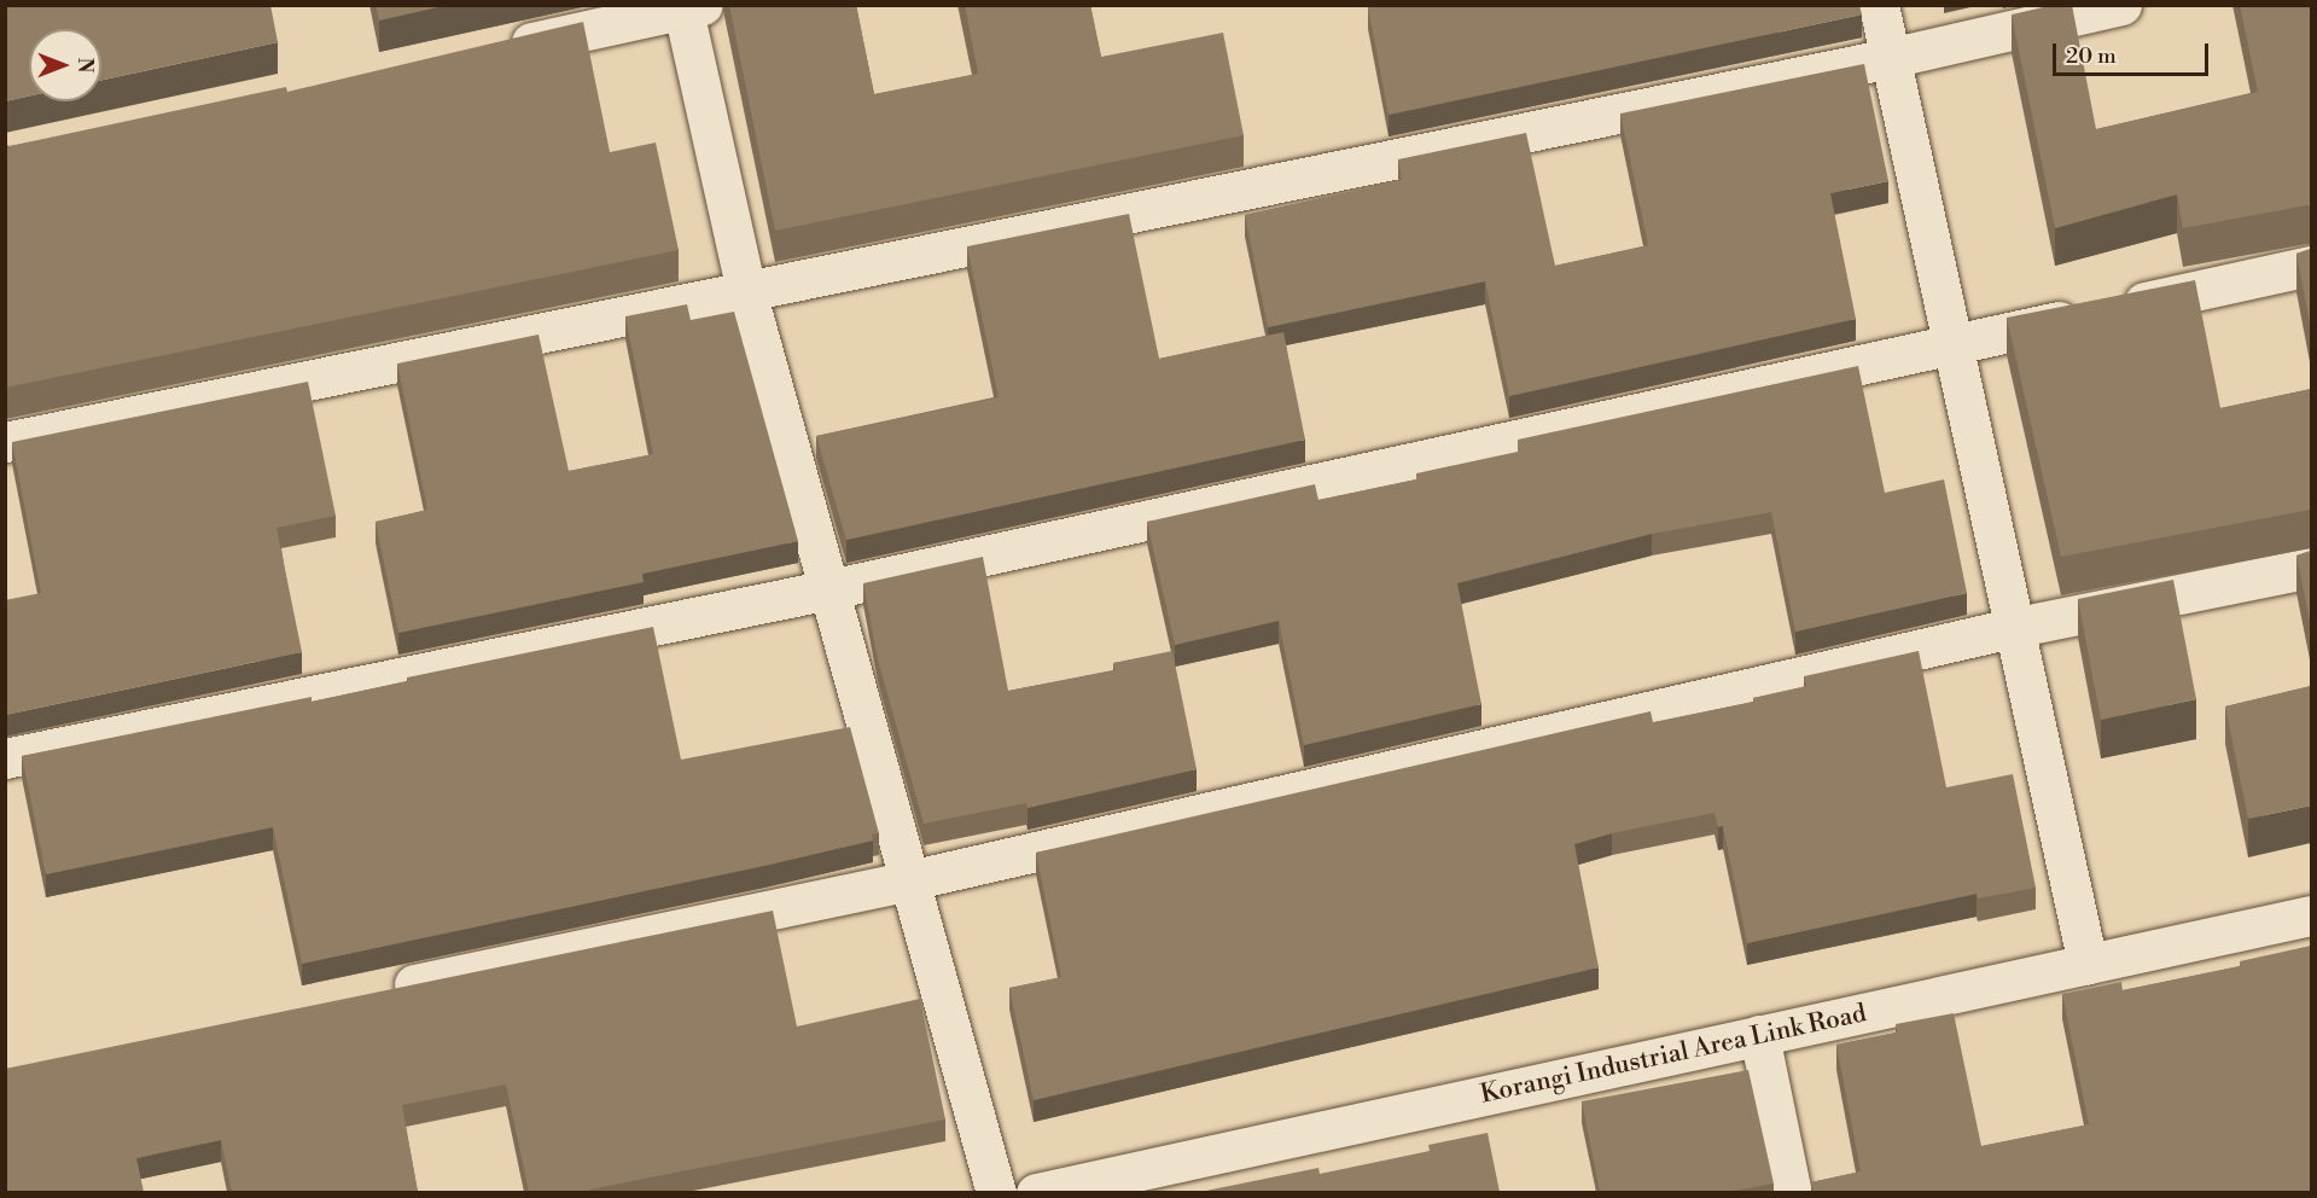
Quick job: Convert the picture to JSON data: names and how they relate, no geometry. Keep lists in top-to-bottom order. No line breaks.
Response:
{"streets":{"street":["Korangi Industrial Area Link Road"]},"scale_bar":"20 m","north":"right"}
